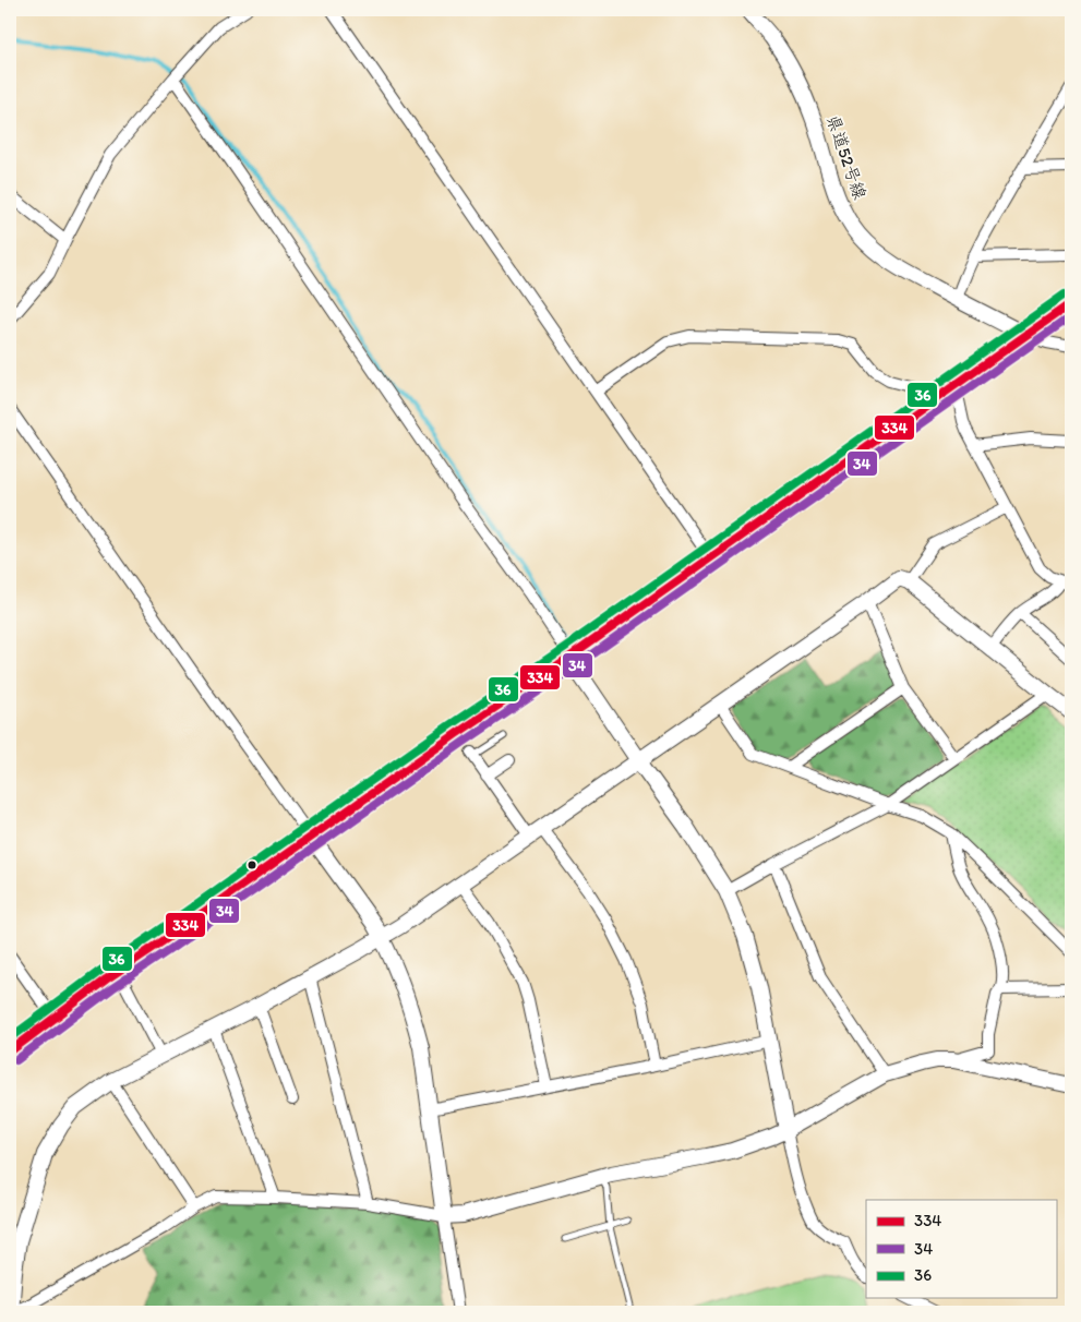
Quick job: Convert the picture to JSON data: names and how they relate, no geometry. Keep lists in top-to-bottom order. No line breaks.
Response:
{"streets":{"street":["県道52号線"]},"lines":["transit line 36","transit line 334","transit line 34"],"legend":["334","34","36"]}
